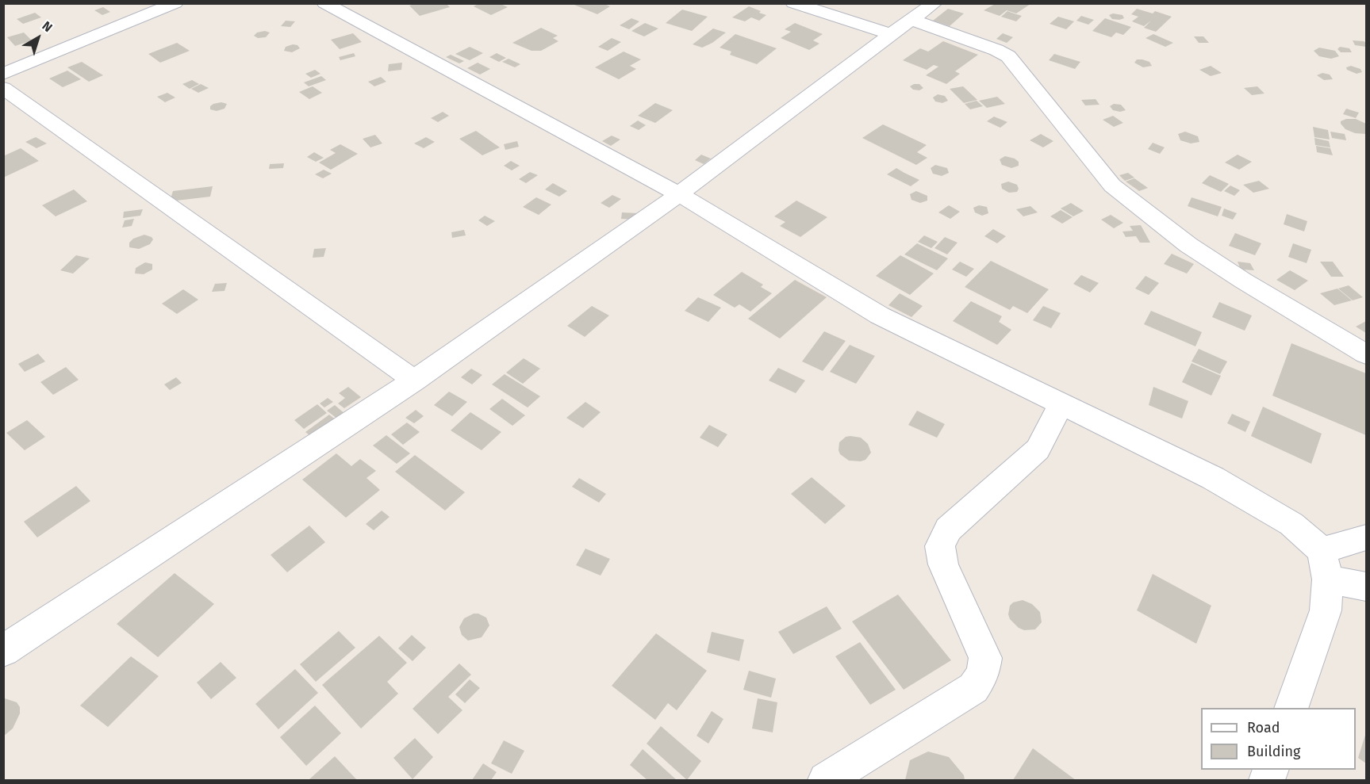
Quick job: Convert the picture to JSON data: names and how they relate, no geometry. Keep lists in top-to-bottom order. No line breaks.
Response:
{"legend":["Road","Building"],"north":"top right"}
